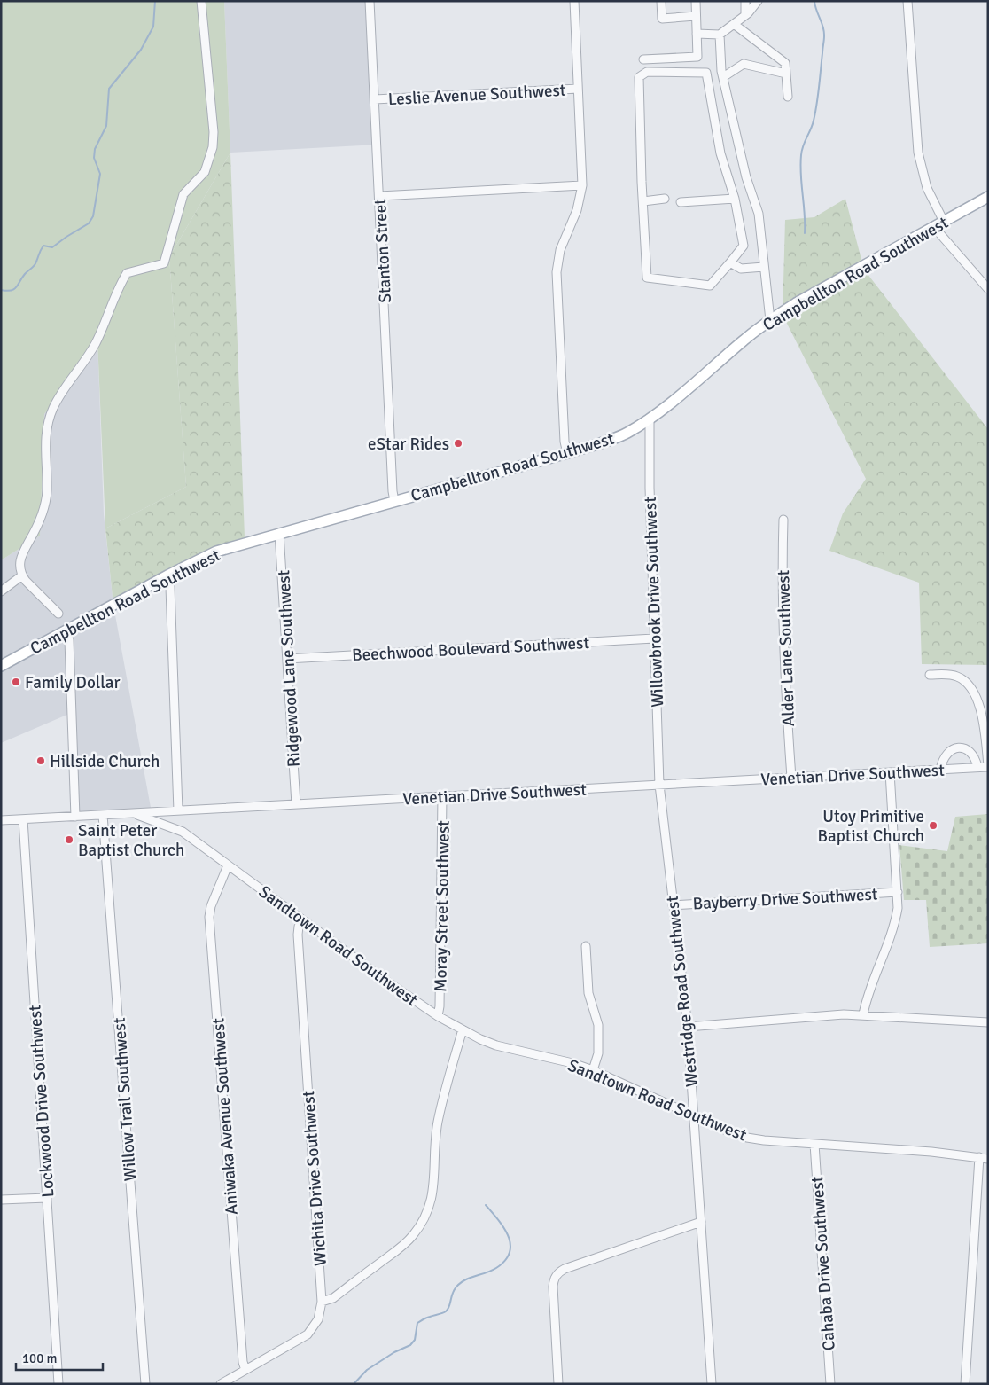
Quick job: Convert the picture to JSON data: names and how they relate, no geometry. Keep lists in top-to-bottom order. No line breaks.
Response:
{"streets":{"main road":["Campbellton Road Southwest"],"street":["Leslie Avenue Southwest","Stanton Street","Willowbrook Drive Southwest","Beechwood Boulevard Southwest","Alder Lane Southwest","Ridgewood Lane Southwest","Venetian Drive Southwest","Bayberry Drive Southwest","Moray Street Southwest","Sandtown Road Southwest","Westridge Road Southwest","Willow Trail Southwest","Lockwood Drive Southwest","Aniwaka Avenue Southwest","Wichita Drive Southwest","Cahaba Drive Southwest"]},"crossings":[["Leslie Avenue Southwest","Stanton Street"],["Stanton Street","Campbellton Road Southwest"],["Campbellton Road Southwest","Willowbrook Drive Southwest"],["Campbellton Road Southwest","Ridgewood Lane Southwest"],["Willowbrook Drive Southwest","Beechwood Boulevard Southwest"],["Willowbrook Drive Southwest","Venetian Drive Southwest"],["Willowbrook Drive Southwest","Westridge Road Southwest"],["Beechwood Boulevard Southwest","Ridgewood Lane Southwest"],["Alder Lane Southwest","Venetian Drive Southwest"],["Ridgewood Lane Southwest","Venetian Drive Southwest"],["Venetian Drive Southwest","Moray Street Southwest"],["Venetian Drive Southwest","Sandtown Road Southwest"],["Venetian Drive Southwest","Westridge Road Southwest"],["Venetian Drive Southwest","Willow Trail Southwest"],["Venetian Drive Southwest","Lockwood Drive Southwest"],["Bayberry Drive Southwest","Westridge Road Southwest"],["Moray Street Southwest","Sandtown Road Southwest"],["Sandtown Road Southwest","Westridge Road Southwest"],["Sandtown Road Southwest","Aniwaka Avenue Southwest"],["Sandtown Road Southwest","Wichita Drive Southwest"],["Sandtown Road Southwest","Cahaba Drive Southwest"],["Aniwaka Avenue Southwest","Wichita Drive Southwest"]],"places":["eStar Rides","Family Dollar","Hillside Church","Utoy Primitive Baptist Church","Saint Peter Baptist Church"],"scale_bar":"100 m"}
